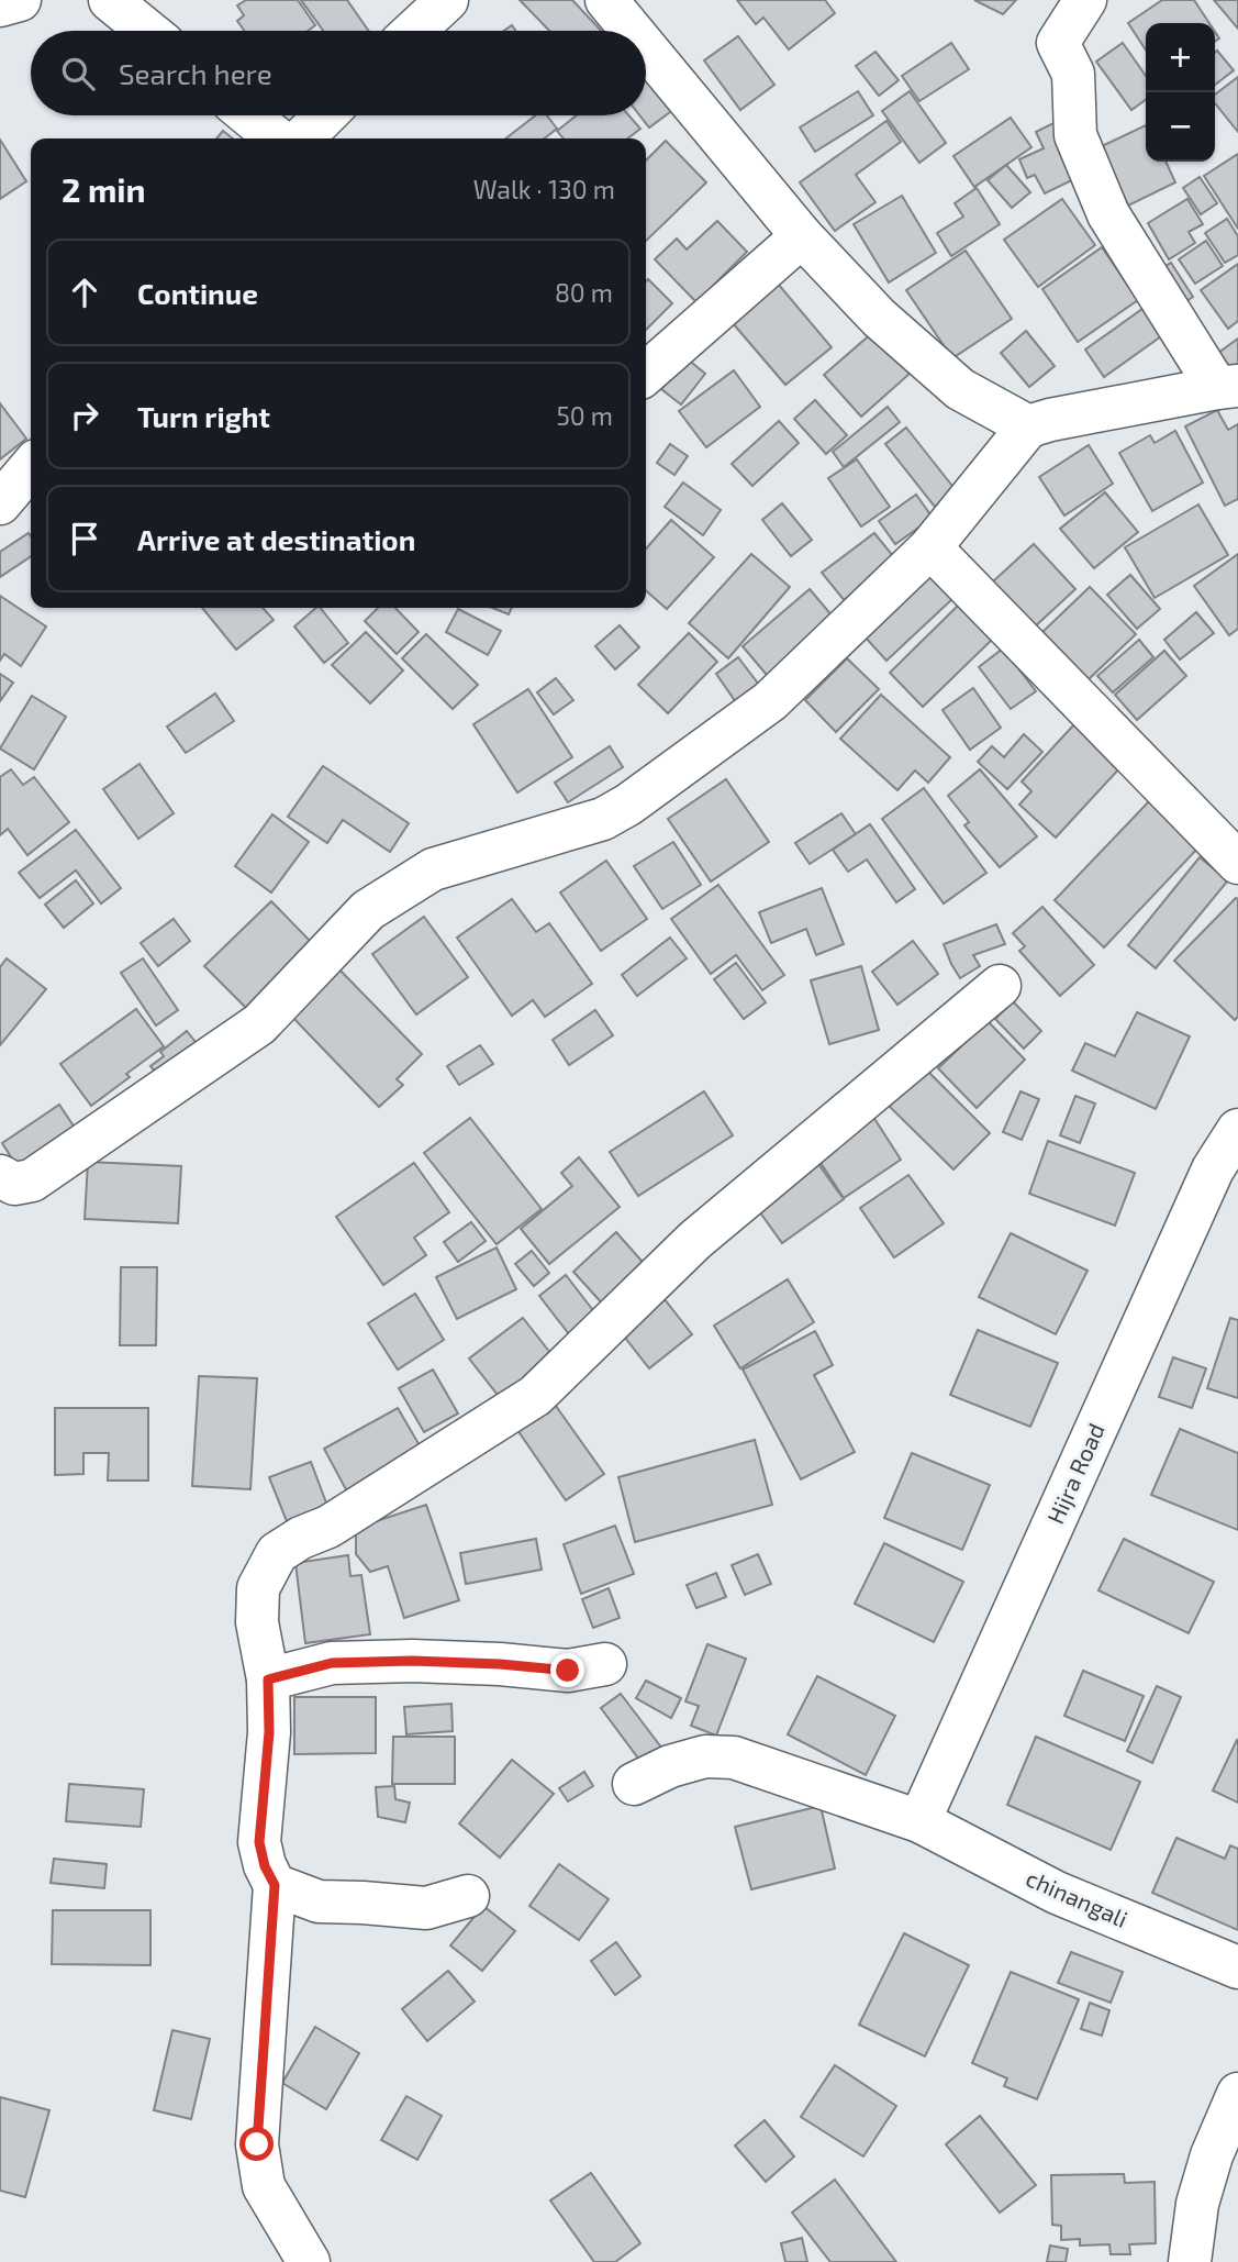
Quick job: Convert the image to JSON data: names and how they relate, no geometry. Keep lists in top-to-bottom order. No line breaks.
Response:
{"streets":{"street":["Hijra Road","chinangali"]},"crossings":[["Hijra Road","chinangali"]],"page":{"map_buttons":["+","−"],"search":"Search here","heading":["2 min","Walk · 130 m"],"list":[["Continue","80 m"],["Turn right","50 m"],"Arrive at destination"]}}
